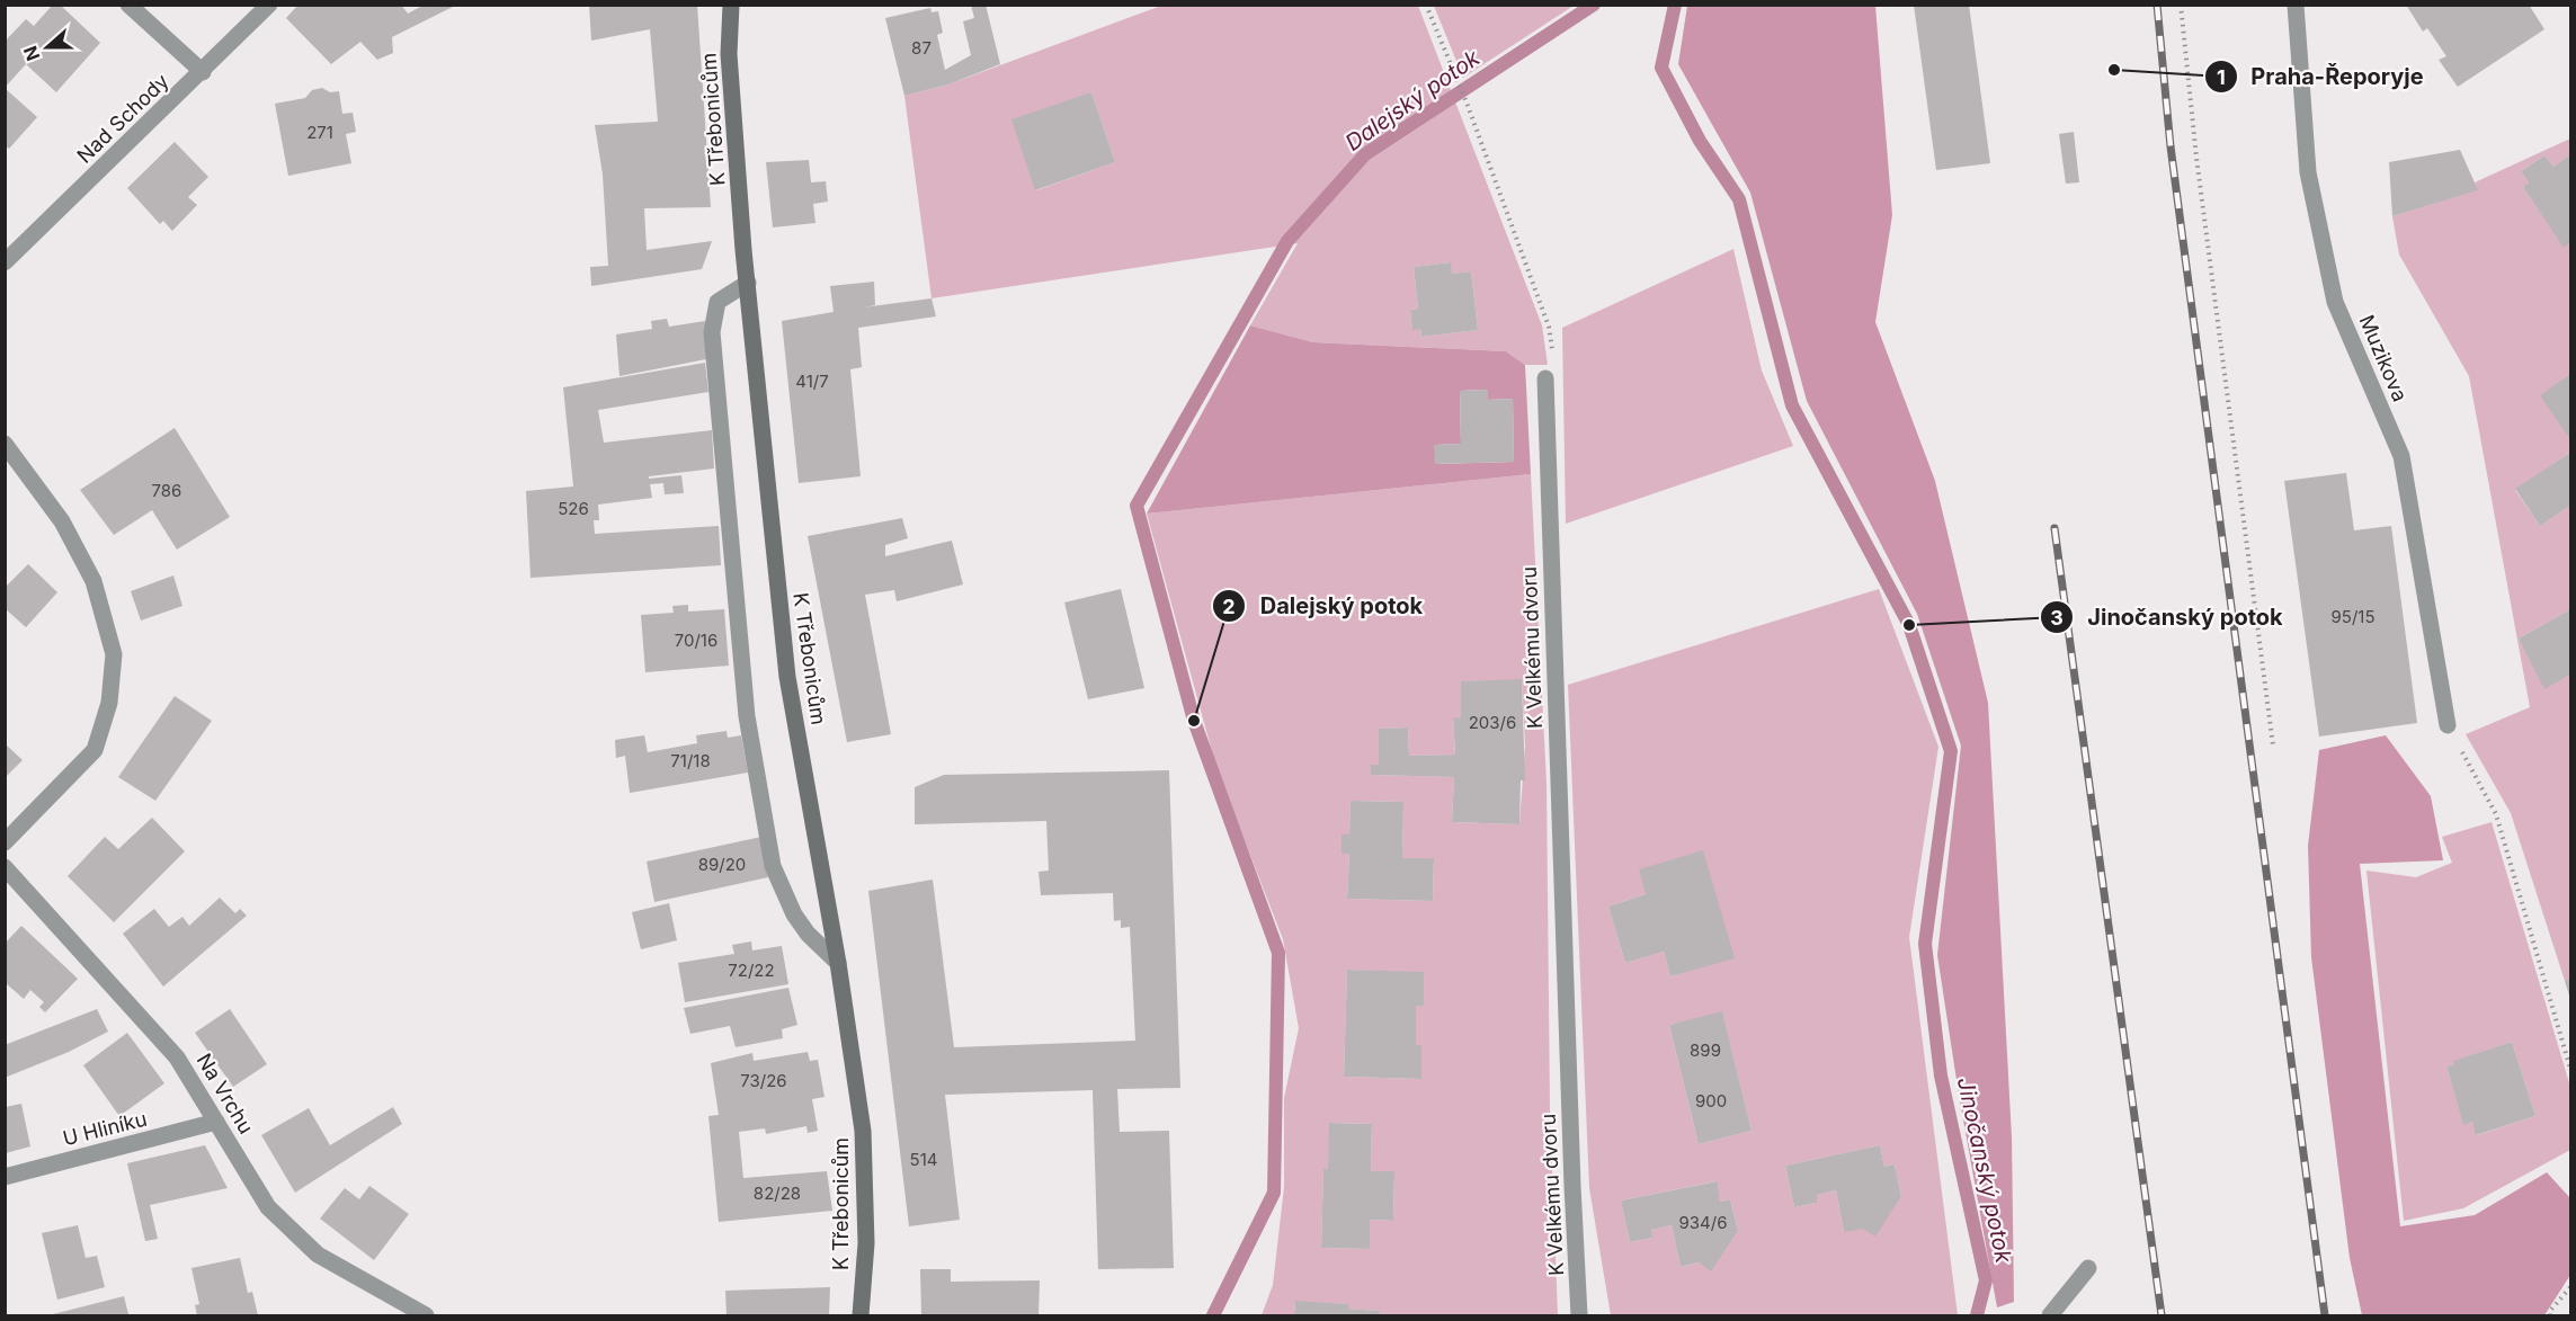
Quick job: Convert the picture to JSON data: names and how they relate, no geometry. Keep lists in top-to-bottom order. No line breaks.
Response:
{"streets":{"street":["Nad Schody","K Třebonicům","Muzikova","K Velkému dvoru","Na Vrchu","U Hliníku"]},"crossings":[["Na Vrchu","U Hliníku"]],"water":["Dalejský potok","Jinočanský potok"],"places":["Praha-Řeporyje","Jinočanský potok","Dalejský potok"],"house_numbers":["87","271","41/7","786","526","95/15","70/16","203/6","71/18","89/20","72/22","899","73/26","900","514","82/28","934/6"],"north":"left"}
